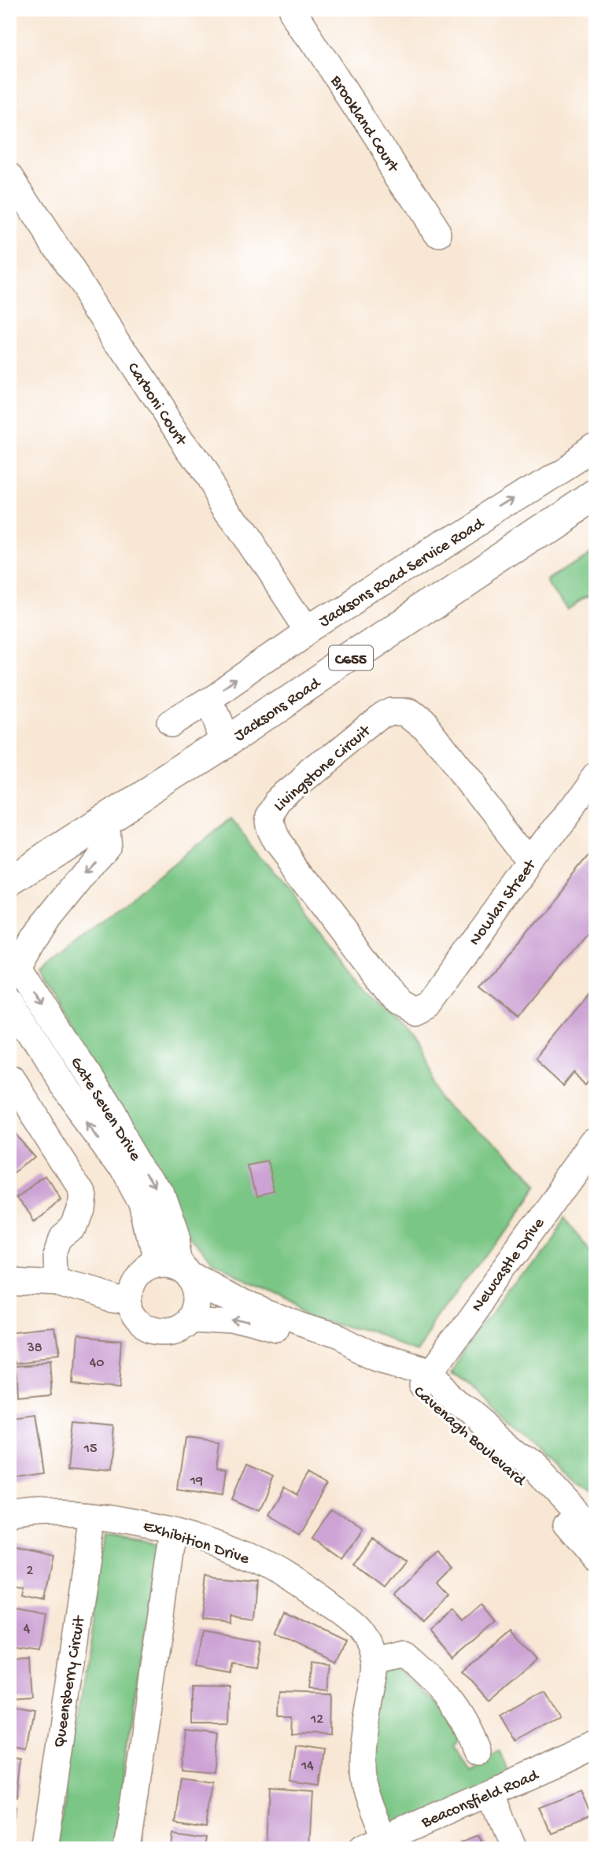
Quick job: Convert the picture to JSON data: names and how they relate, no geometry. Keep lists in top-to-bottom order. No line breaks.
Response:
{"streets":{"main road":["C655","Jacksons Road"],"street":["Brookland Court","Carboni Court","Jacksons Road Service Road","Livingstone Circuit","Nowlan Street","Gate Seven Drive","Newcastle Drive","Cavenagh Boulevard","Exhibition Drive","Queensberry Circuit","Beaconsfield Road"]},"crossings":[["Carboni Court","Jacksons Road Service Road"],["Livingstone Circuit","Nowlan Street"],["Gate Seven Drive","Cavenagh Boulevard"],["Newcastle Drive","Cavenagh Boulevard"],["Exhibition Drive","Queensberry Circuit"],["Exhibition Drive","Beaconsfield Road"]],"one_way":["Jacksons Road Service Road"],"house_numbers":["38","40","15","19","2","4","12","14"]}
